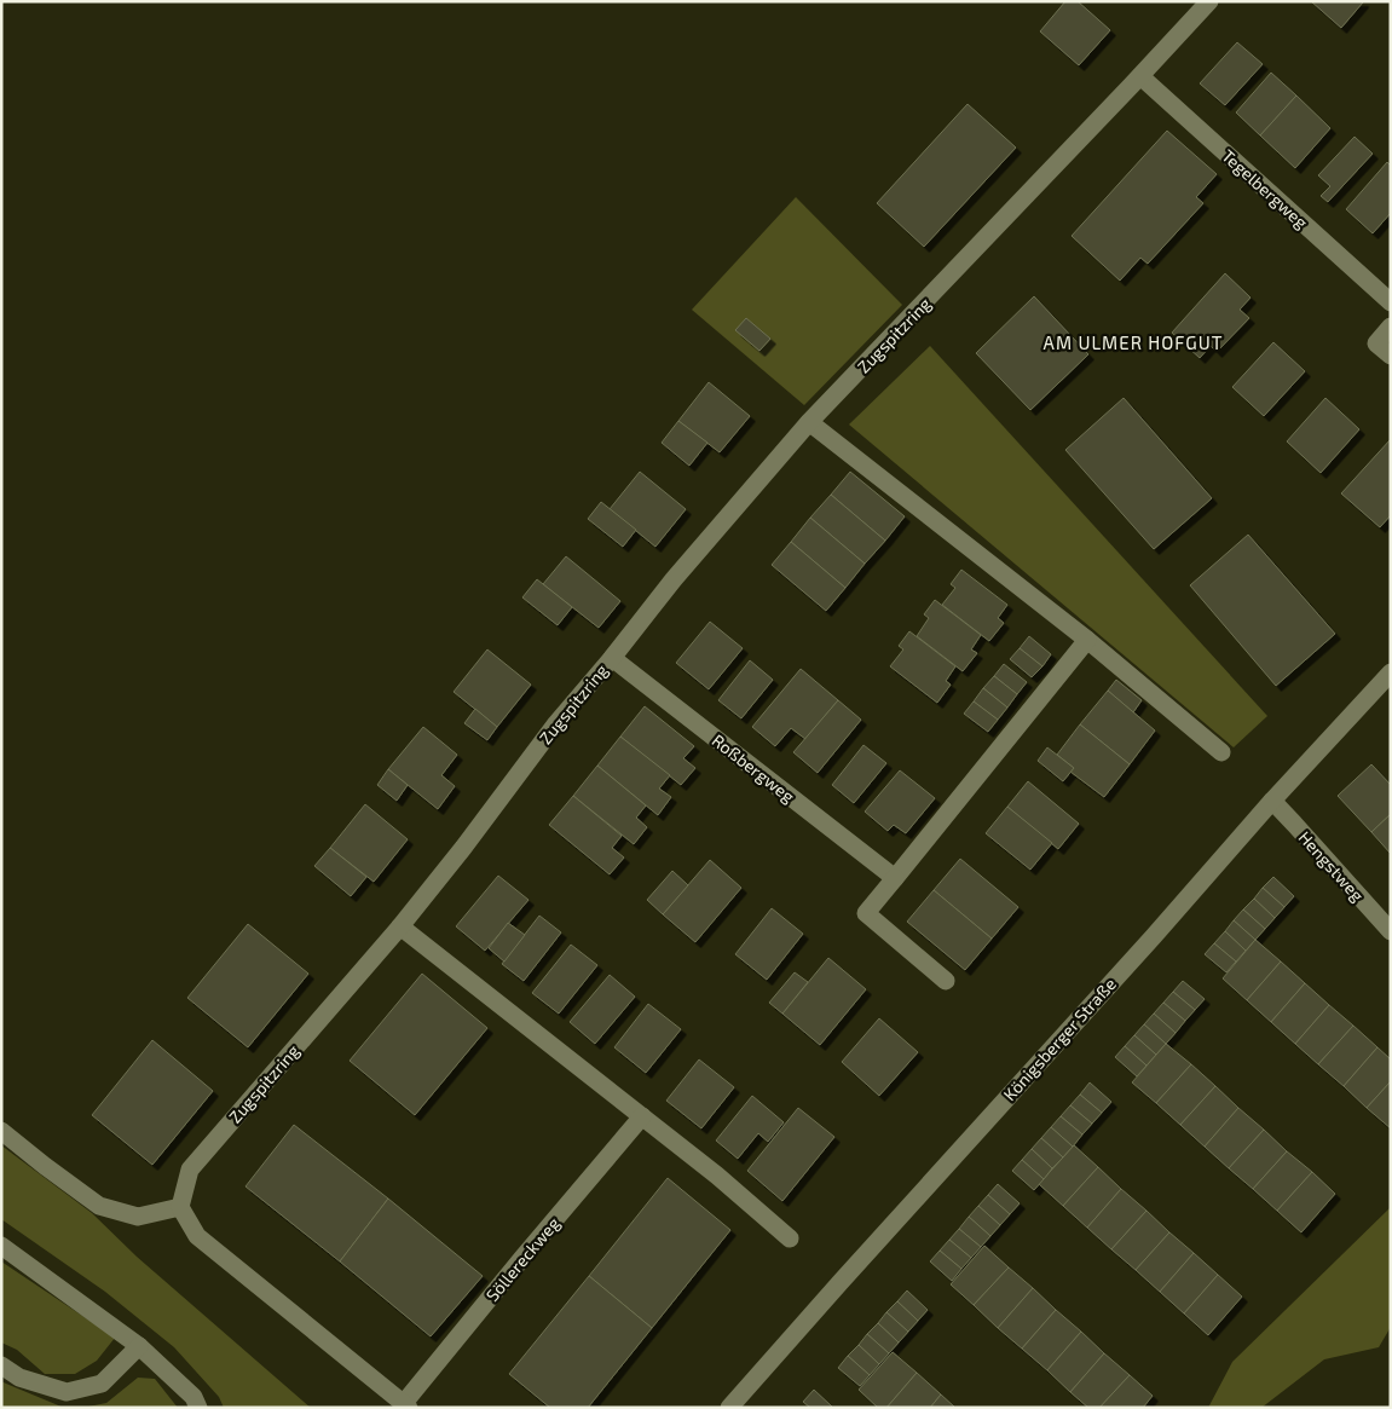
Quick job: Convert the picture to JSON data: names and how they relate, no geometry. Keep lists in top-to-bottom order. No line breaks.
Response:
{"streets":{"street":["Tegelbergweg","Zugspitzring","Roßbergweg","Hengstweg","Königsberger Straße","Söllereckweg"]},"crossings":[["Tegelbergweg","Zugspitzring"],["Zugspitzring","Roßbergweg"],["Hengstweg","Königsberger Straße"]],"districts":["AM ULMER HOFGUT"]}
